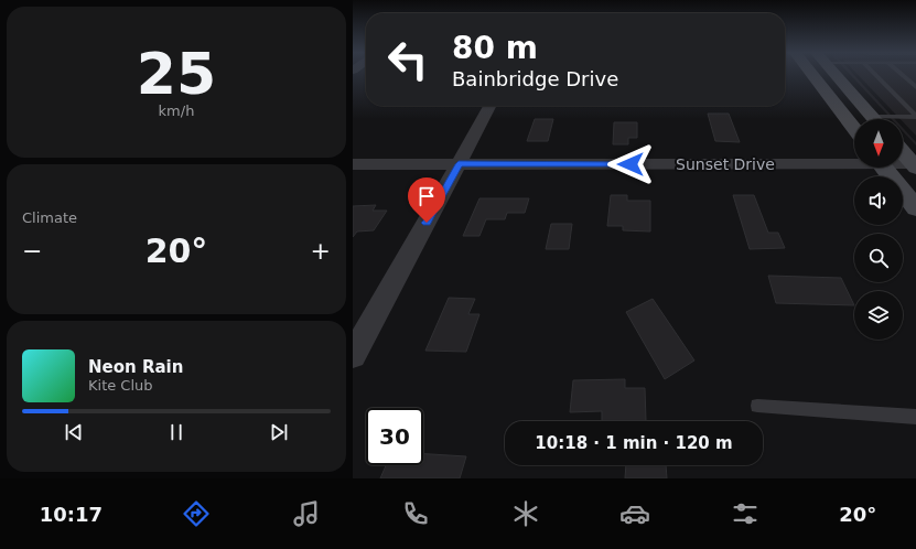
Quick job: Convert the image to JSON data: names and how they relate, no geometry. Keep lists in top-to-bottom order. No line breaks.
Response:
{"streets":{"street":["Sunset Drive"]},"north":"bottom","page":{"tile":[["25","km/h"],"Climate"],"turn":["80 m","Bainbridge Drive"],"heat":["−","20°","+"],"song":["Neon Rain","Kite Club"],"limit":"30","trip":"10:18 · 1 min · 120 m","tabs":["10:17","20°"]}}
